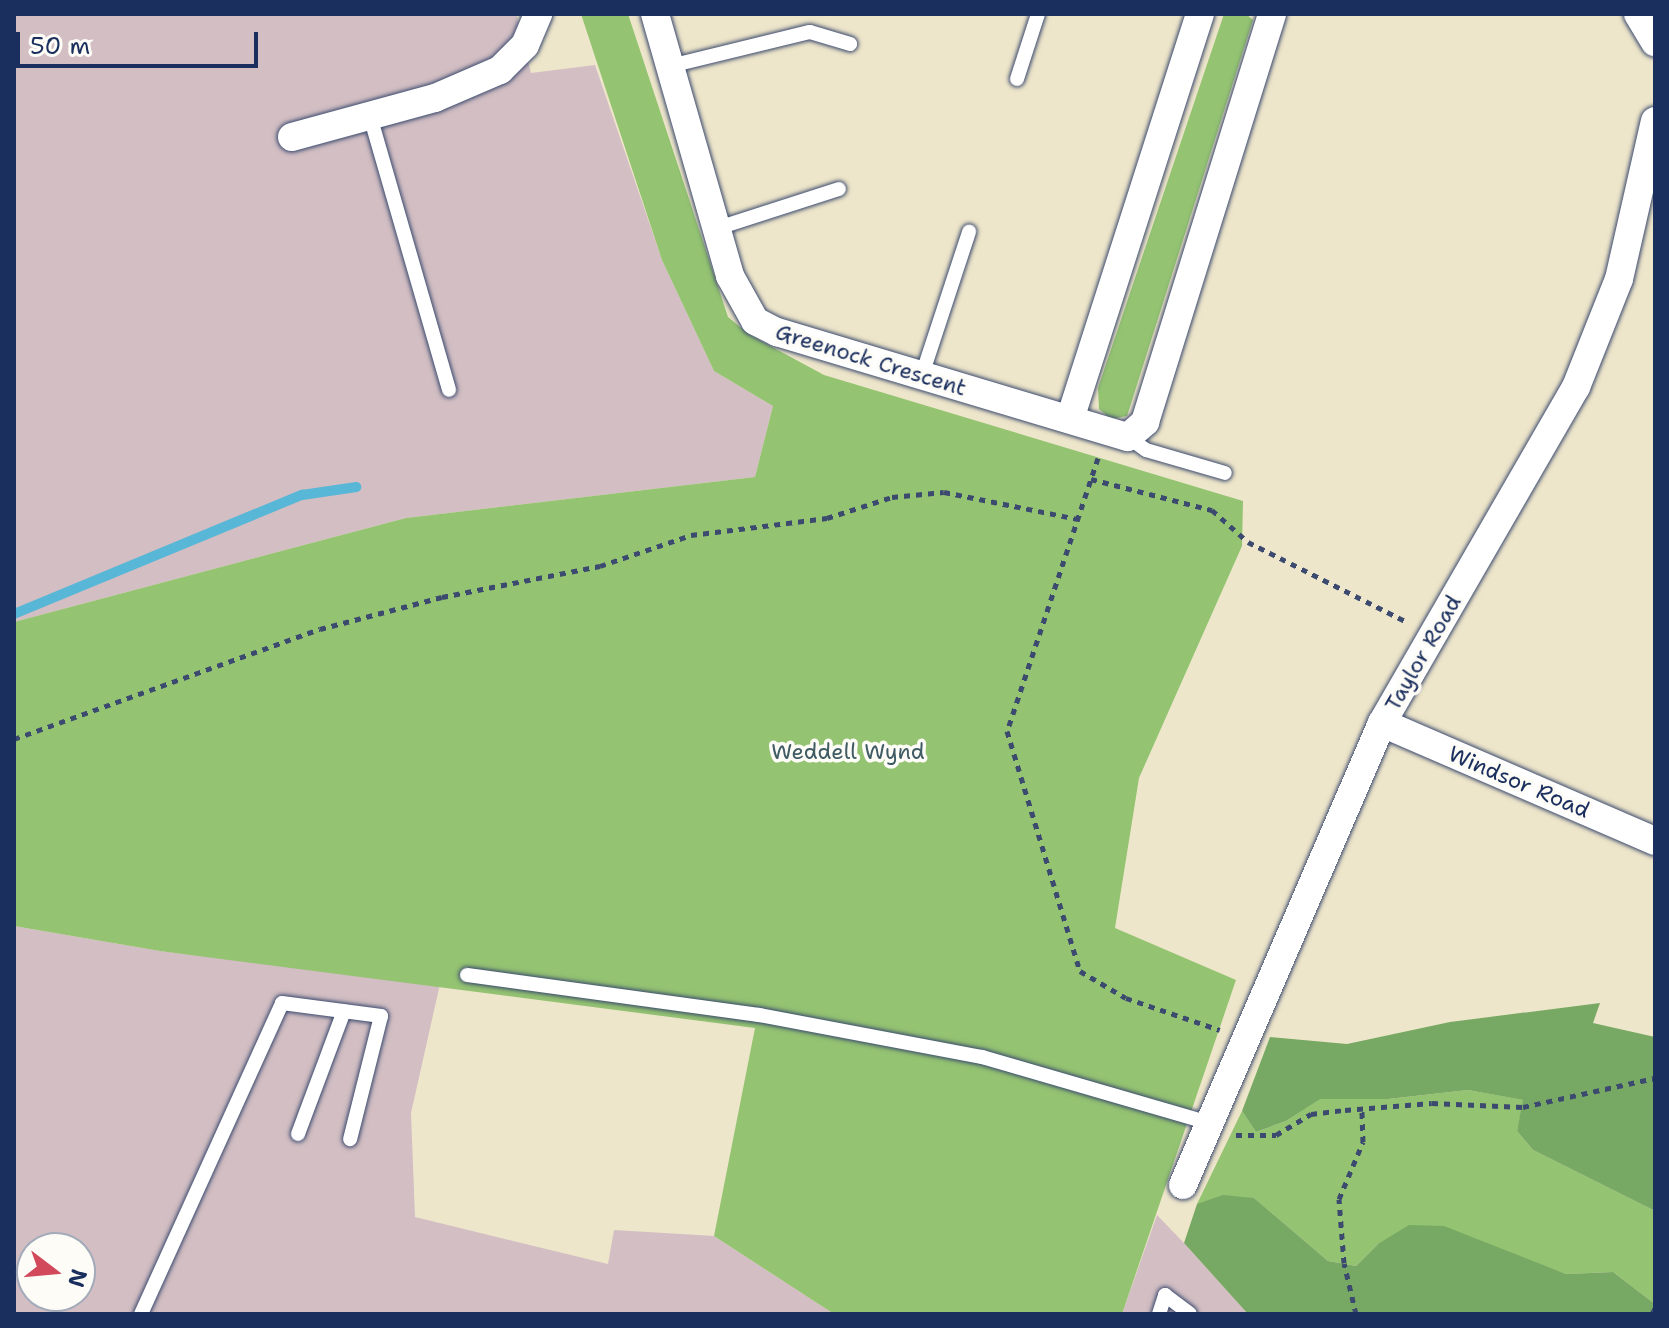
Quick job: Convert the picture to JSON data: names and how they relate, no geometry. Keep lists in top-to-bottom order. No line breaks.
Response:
{"streets":{"street":["Greenock Crescent","Taylor Road","Windsor Road"]},"crossings":[["Taylor Road","Windsor Road"]],"parks":["Weddell Wynd"],"scale_bar":"50 m","north":"right"}
